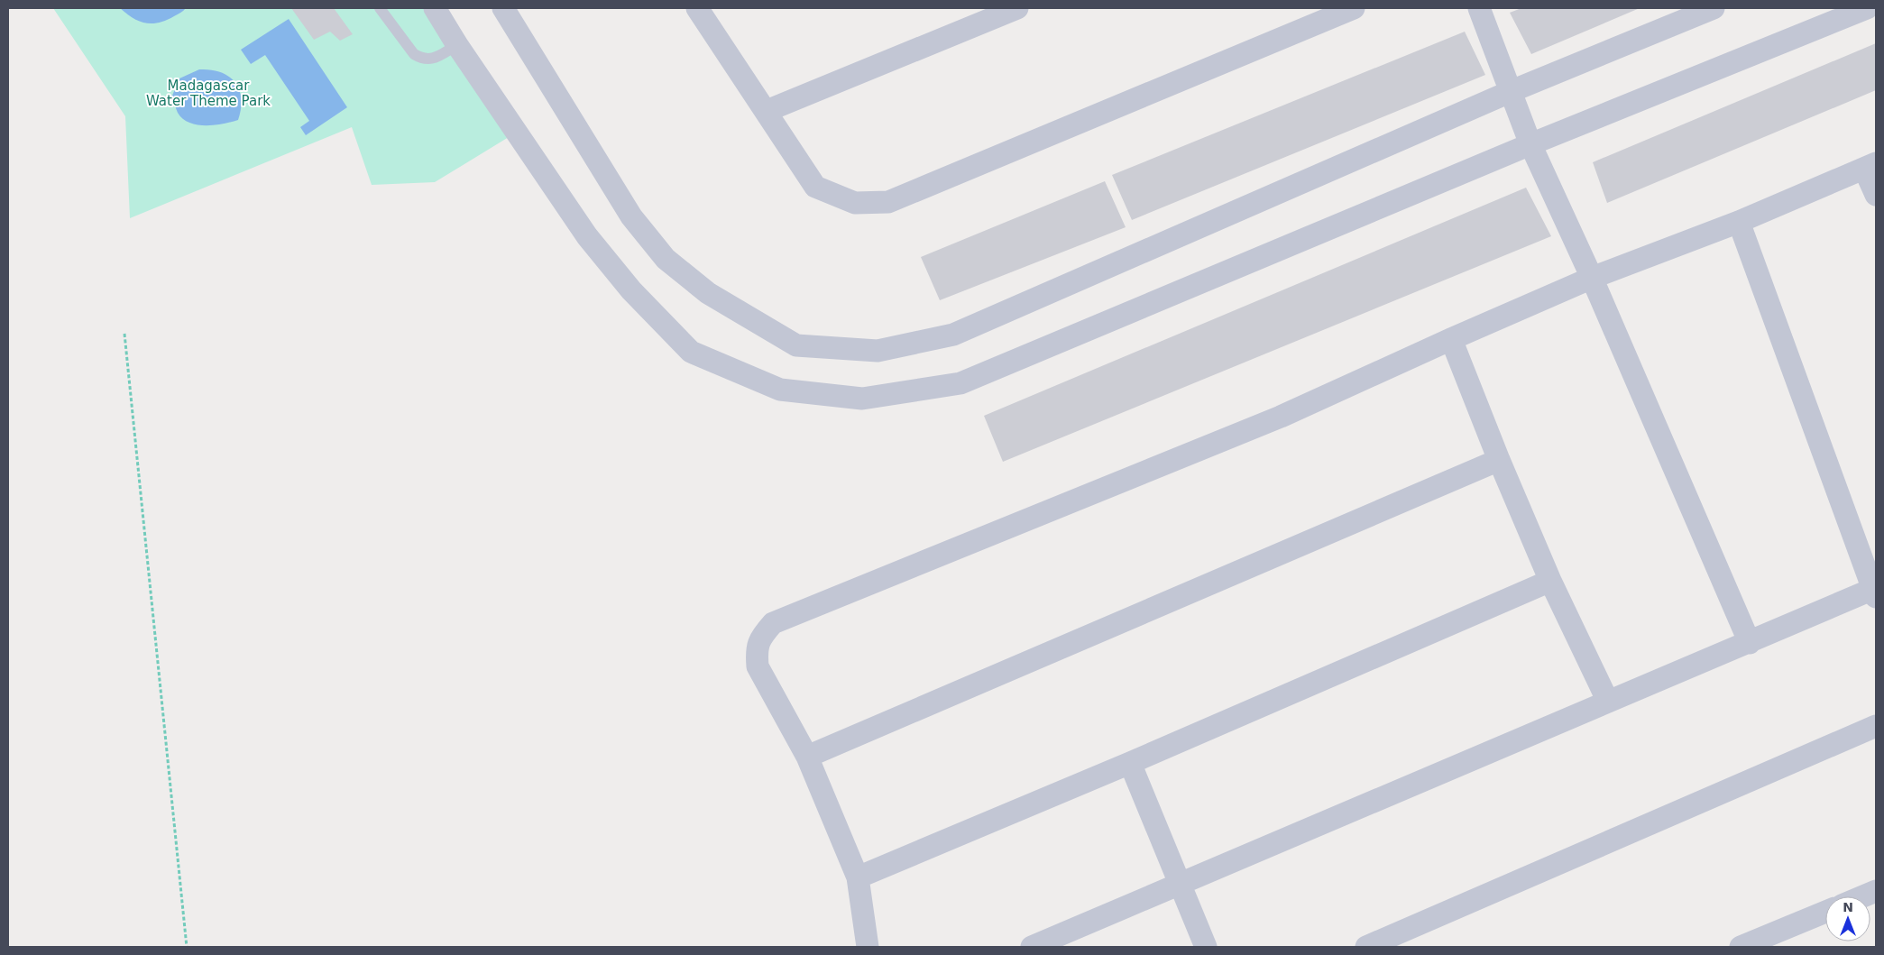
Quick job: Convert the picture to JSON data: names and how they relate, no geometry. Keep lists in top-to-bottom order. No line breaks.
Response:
{"parks":["Madagascar Water Theme Park"],"north":"top"}
